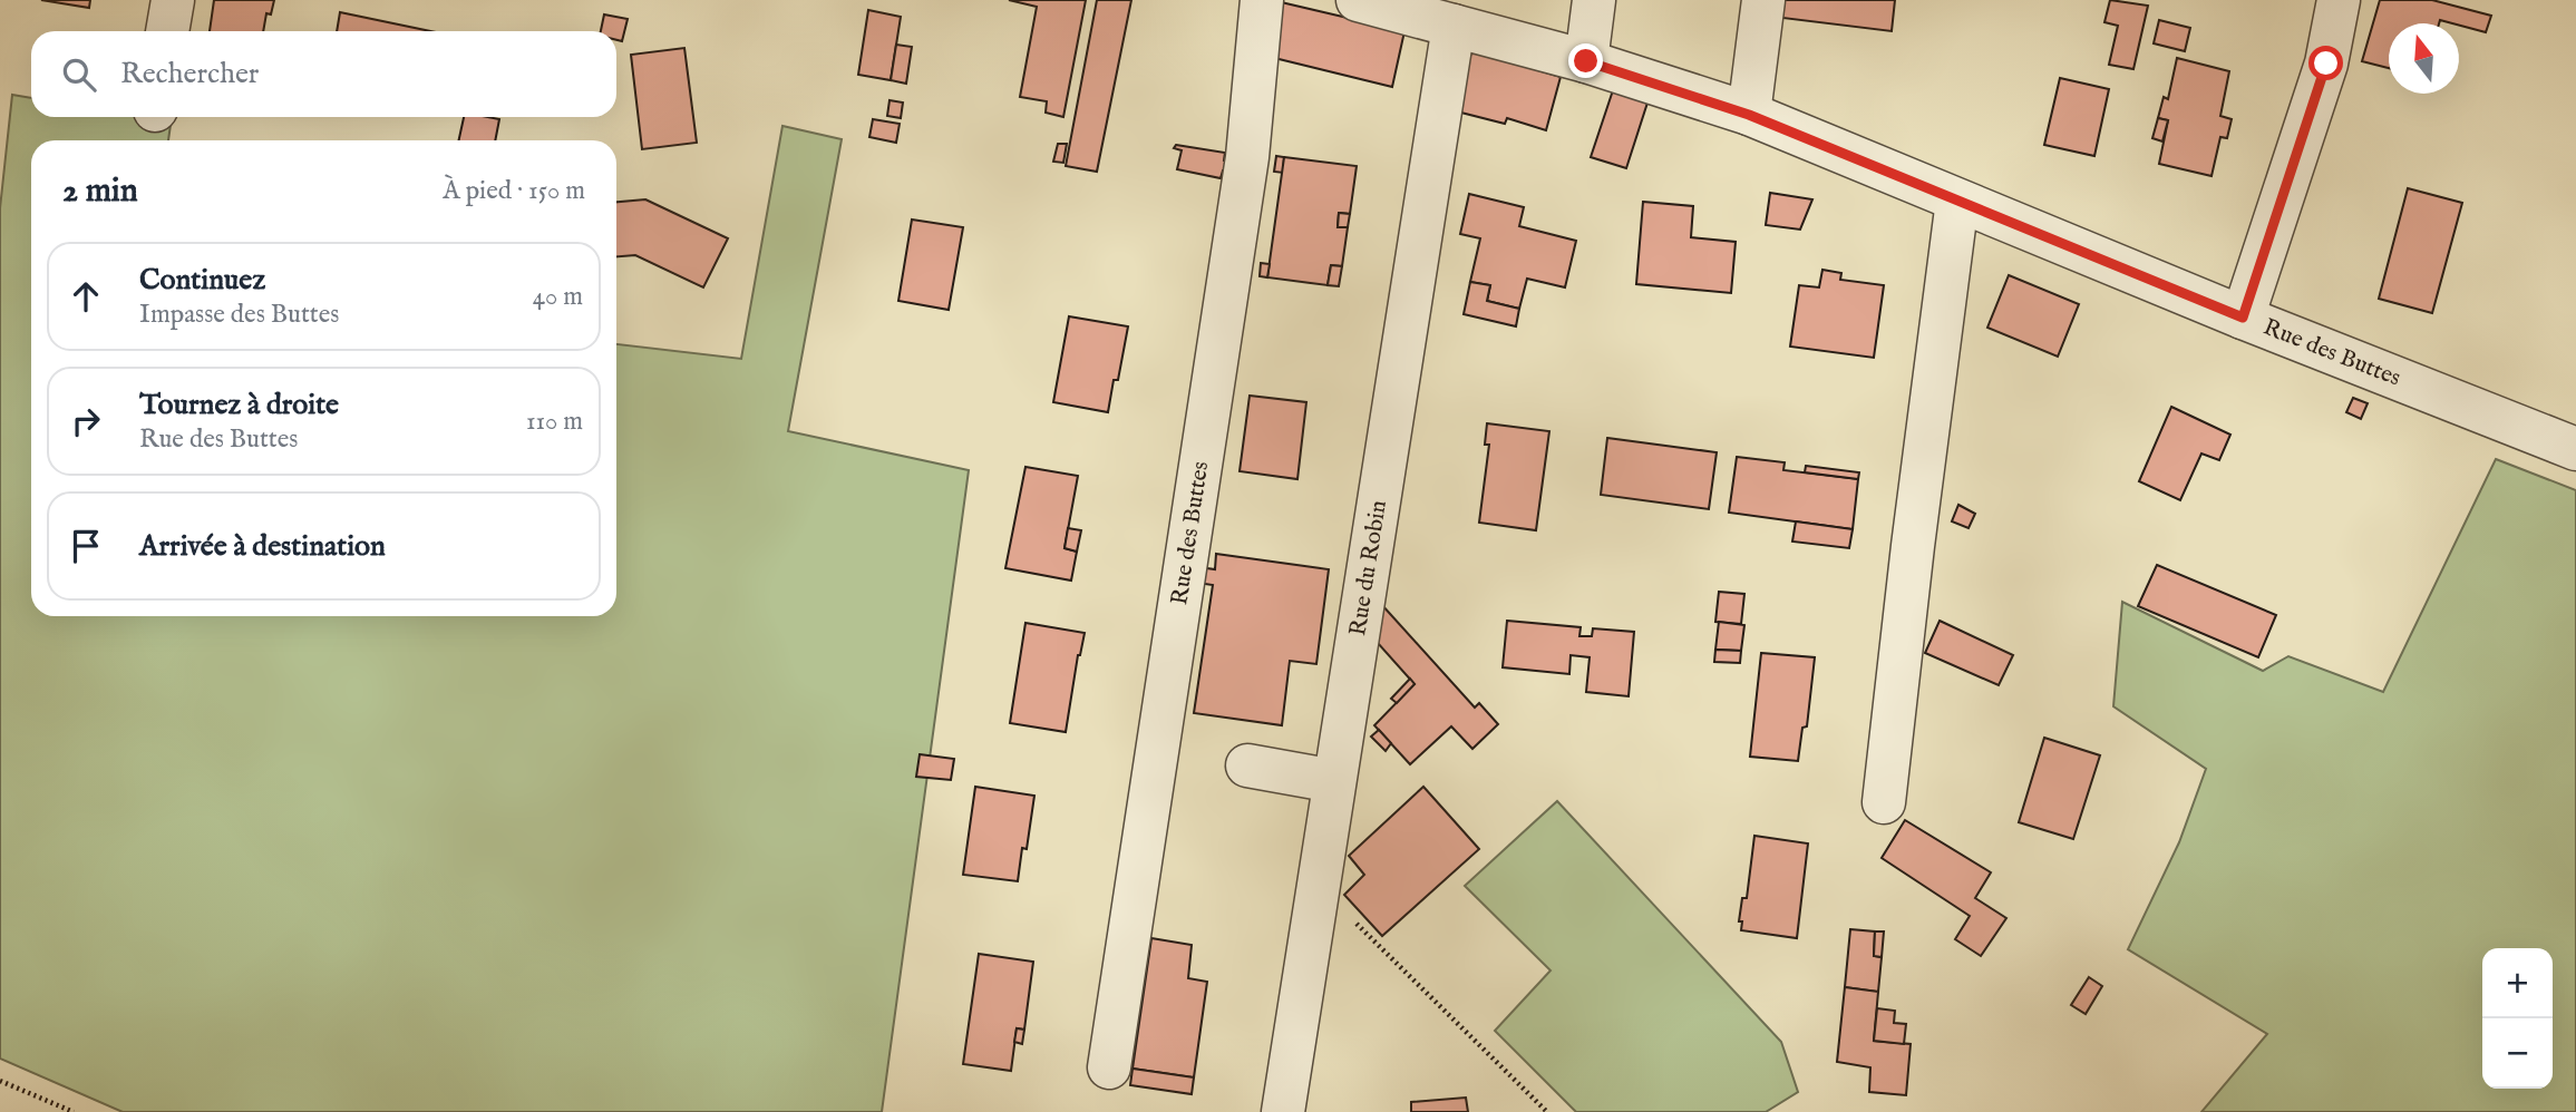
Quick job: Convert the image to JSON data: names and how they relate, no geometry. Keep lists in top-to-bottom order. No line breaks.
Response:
{"streets":{"street":["Rue des Buttes","Rue du Robin"]},"crossings":[["Rue des Buttes","Rue du Robin"]],"north":"top","page":{"search":"Rechercher","heading":["2 min","À pied · 150 m"],"list":[["Continuez","Impasse des Buttes","40 m"],["Tournez à droite","Rue des Buttes","110 m"],"Arrivée à destination"],"map_buttons":["+","−"]}}
